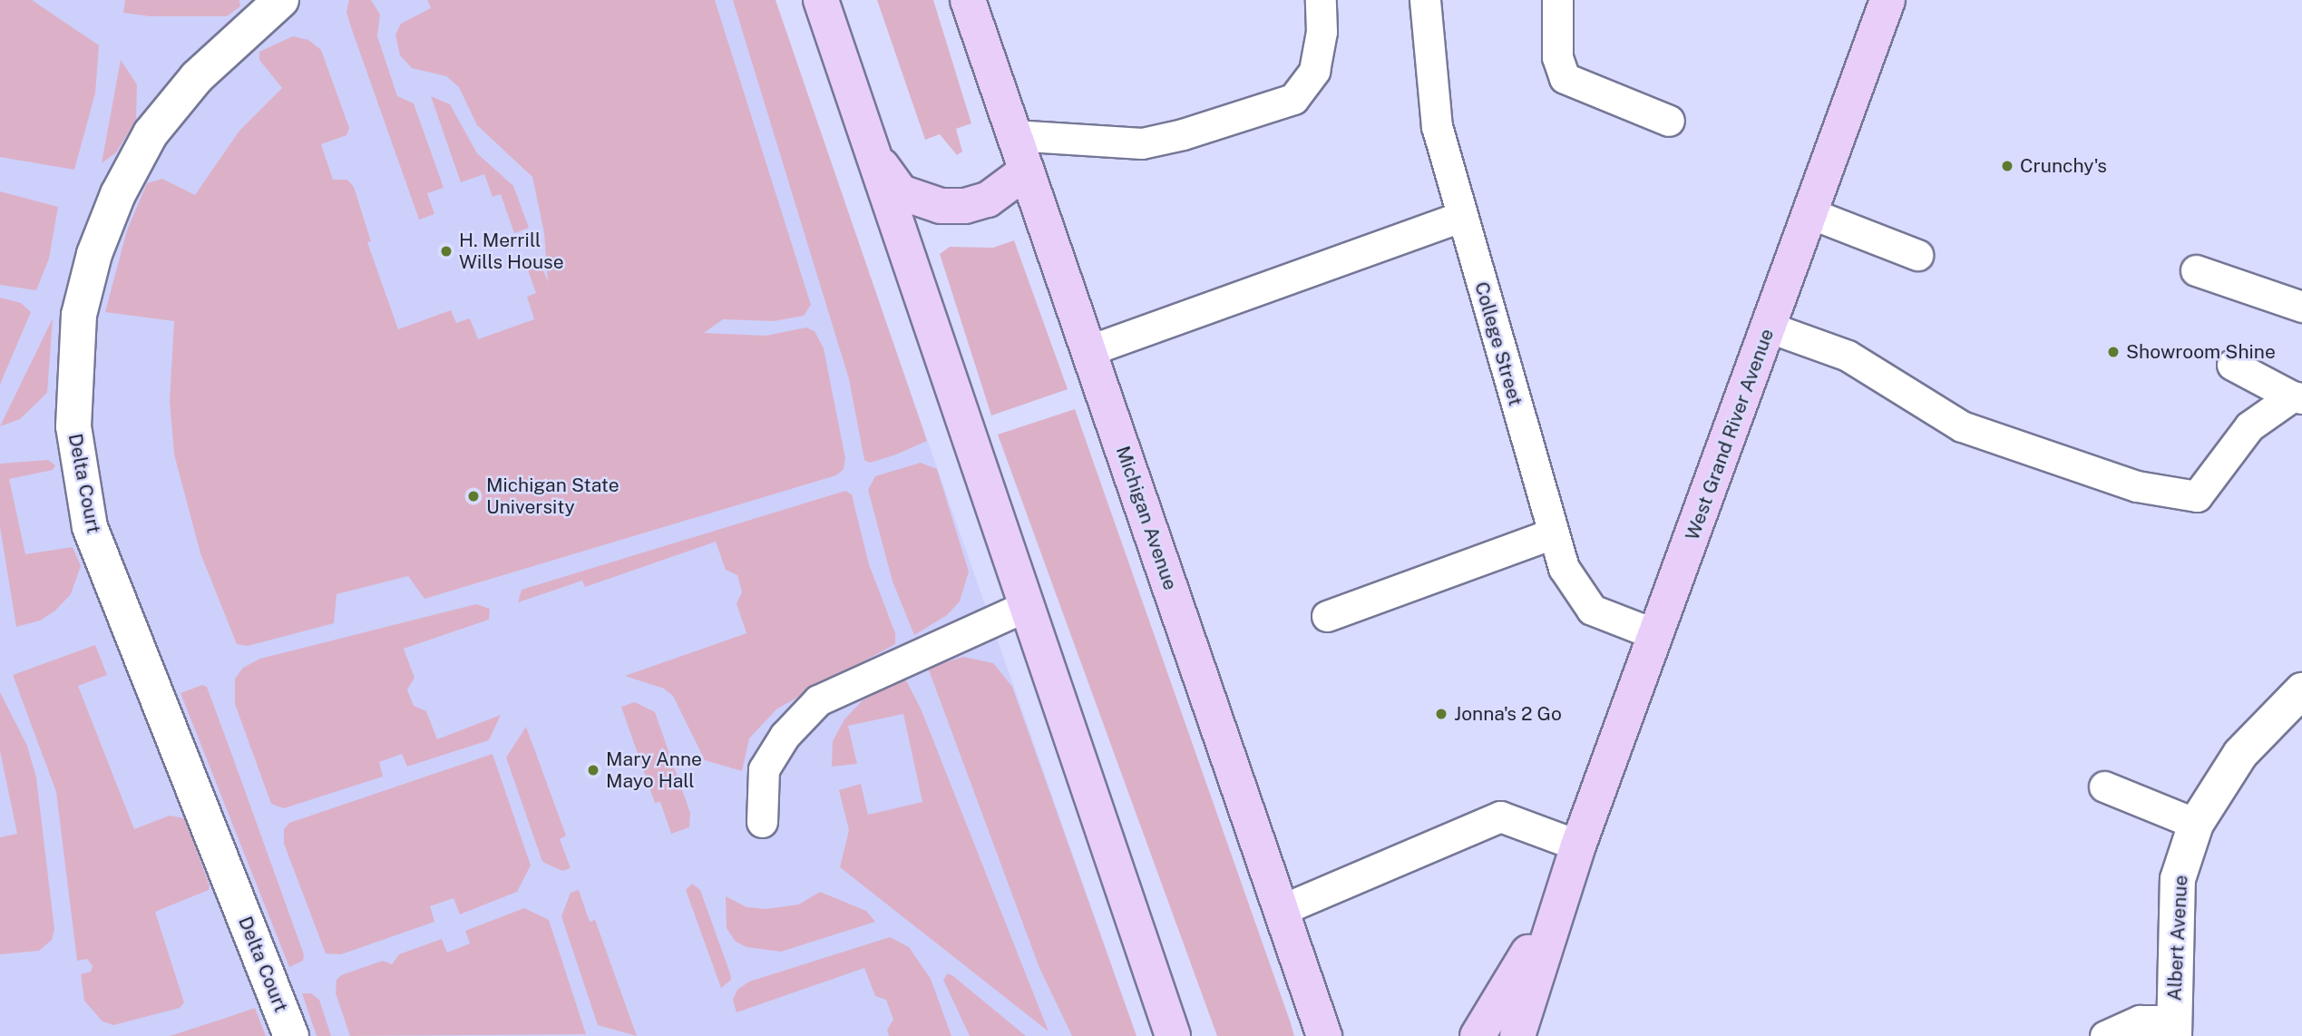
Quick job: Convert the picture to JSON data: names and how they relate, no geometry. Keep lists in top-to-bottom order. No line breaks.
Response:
{"streets":{"main road":["West Grand River Avenue","Michigan Avenue"],"street":["Delta Court","Albert Avenue"],"lane":["College Street"]},"crossings":[["College Street","West Grand River Avenue"]],"places":["Crunchy's","H. Merrill Wills House","Showroom Shine","Michigan State University","Jonna's 2 Go","Mary Anne Mayo Hall"]}
